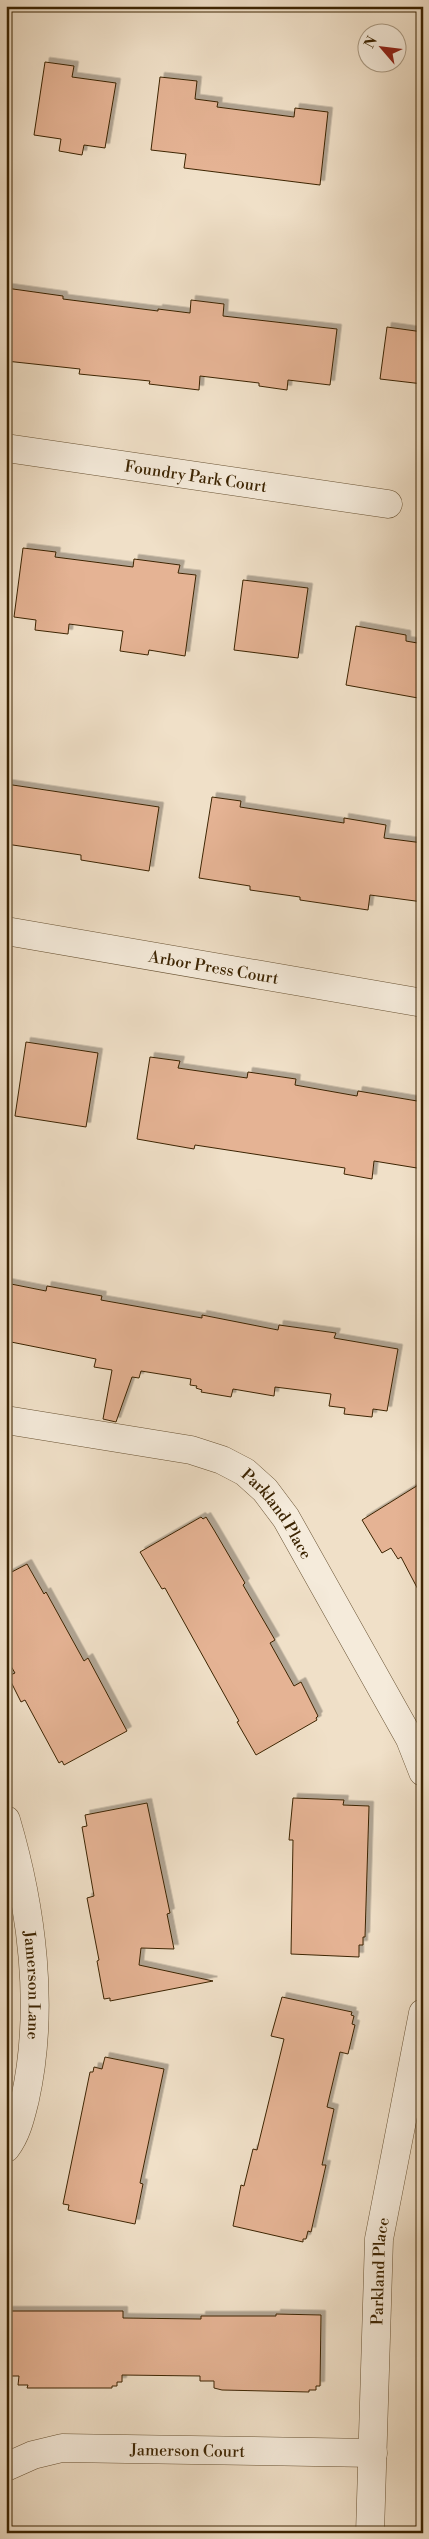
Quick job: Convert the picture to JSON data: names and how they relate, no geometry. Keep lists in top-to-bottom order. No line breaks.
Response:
{"streets":{"street":["Foundry Park Court","Arbor Press Court","Parkland Place","Jamerson Lane","Jamerson Court"]},"crossings":[["Parkland Place","Jamerson Court"]],"north":"top left"}
